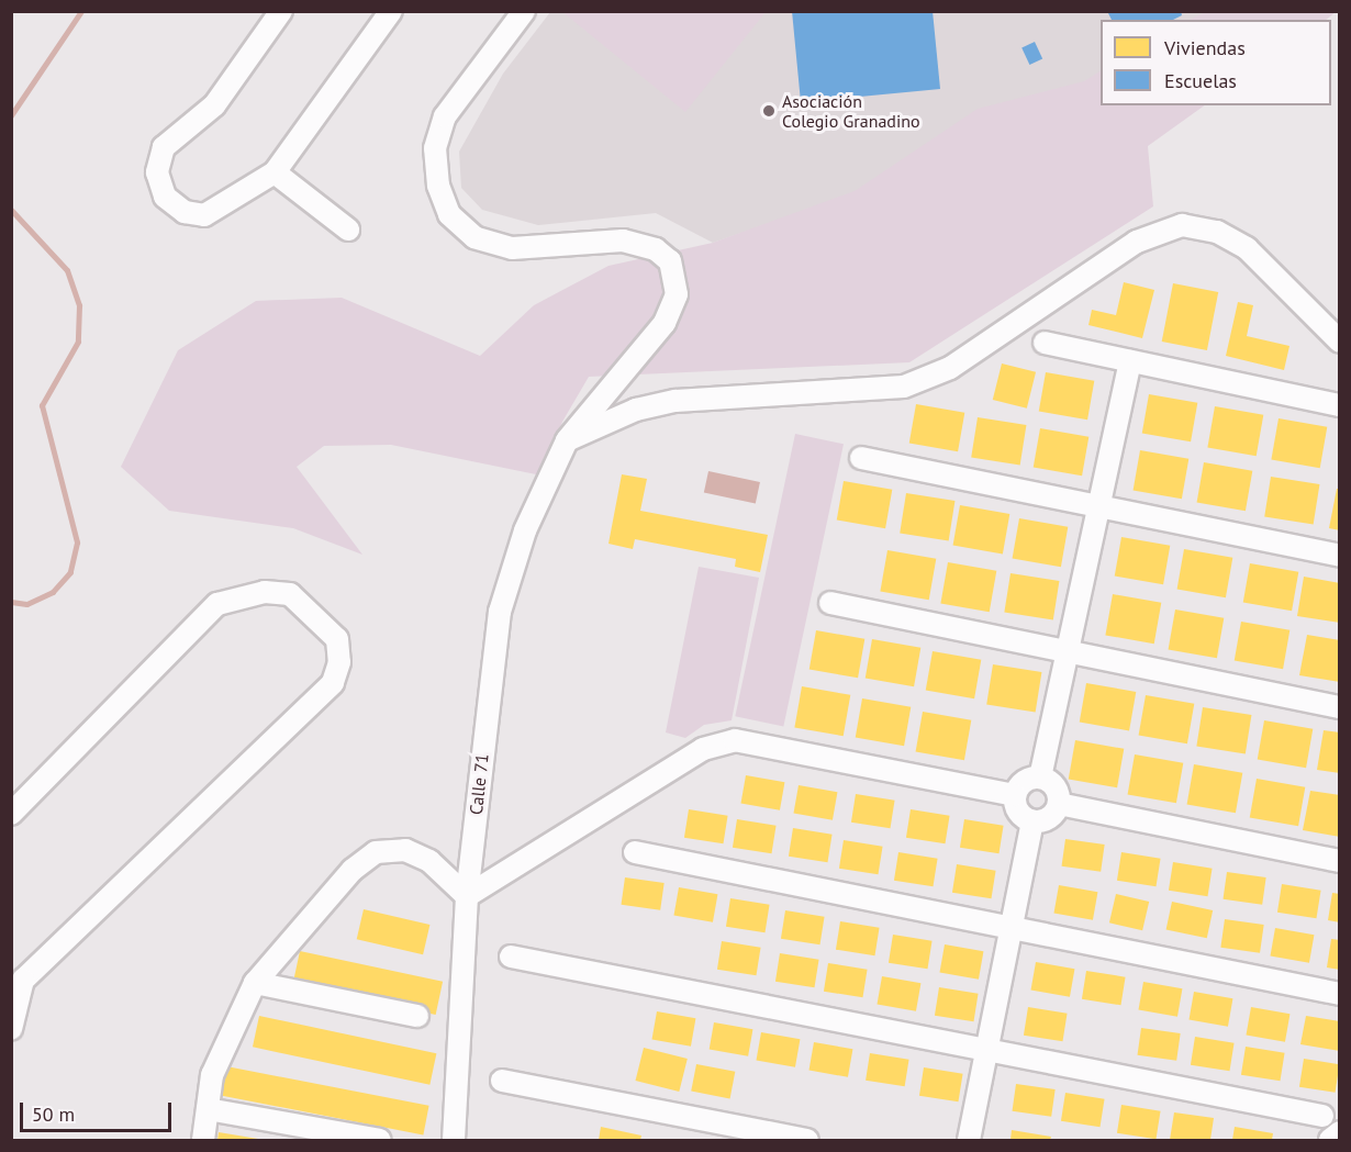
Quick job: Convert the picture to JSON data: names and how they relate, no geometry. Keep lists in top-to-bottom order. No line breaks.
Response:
{"streets":{"street":["Calle 71"]},"places":["Asociación Colegio Granadino"],"legend":["Viviendas","Escuelas"],"scale_bar":"50 m"}
